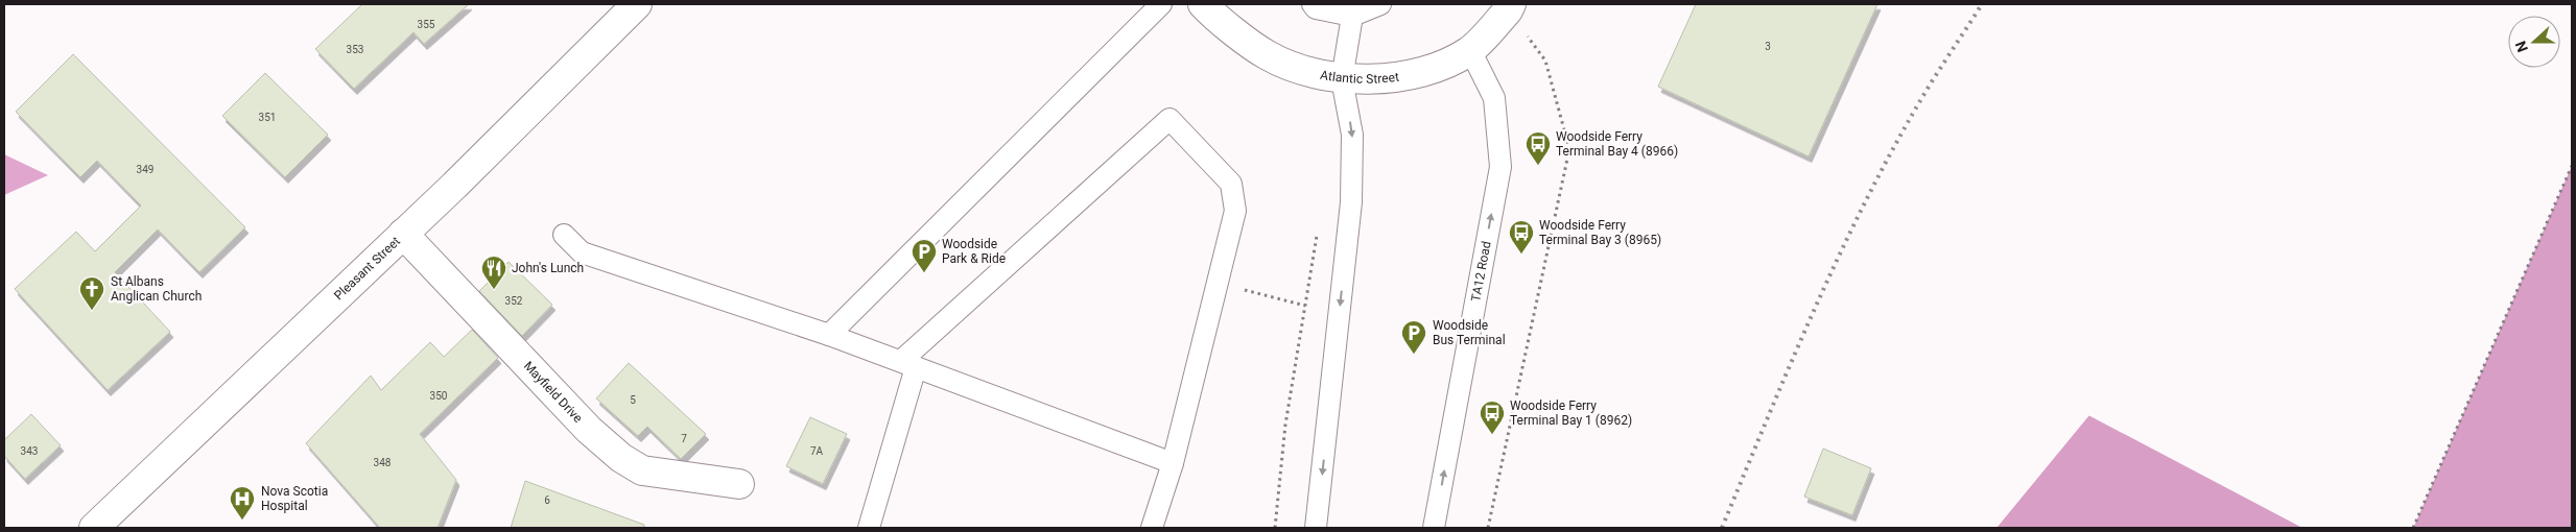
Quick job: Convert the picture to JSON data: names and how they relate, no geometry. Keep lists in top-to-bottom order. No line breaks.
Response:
{"streets":{"street":["Atlantic Street","Pleasant Street","Mayfield Drive"],"lane":["TA12 Road"]},"crossings":[["Atlantic Street","TA12 Road"],["Pleasant Street","Mayfield Drive"]],"places":{"bus stop":["Woodside Ferry Terminal Bay 4 (8966)","Woodside Ferry Terminal Bay 3 (8965)","Woodside Ferry Terminal Bay 1 (8962)"],"parking":["Woodside Park & Ride","Woodside Bus Terminal"],"restaurant":["John's Lunch"],"church":["St Albans Anglican Church"],"hospital":["Nova Scotia Hospital"]},"house_numbers":["355","3","353","351","349","352","350","5","7","343","7A","348","6"],"north":"left"}
